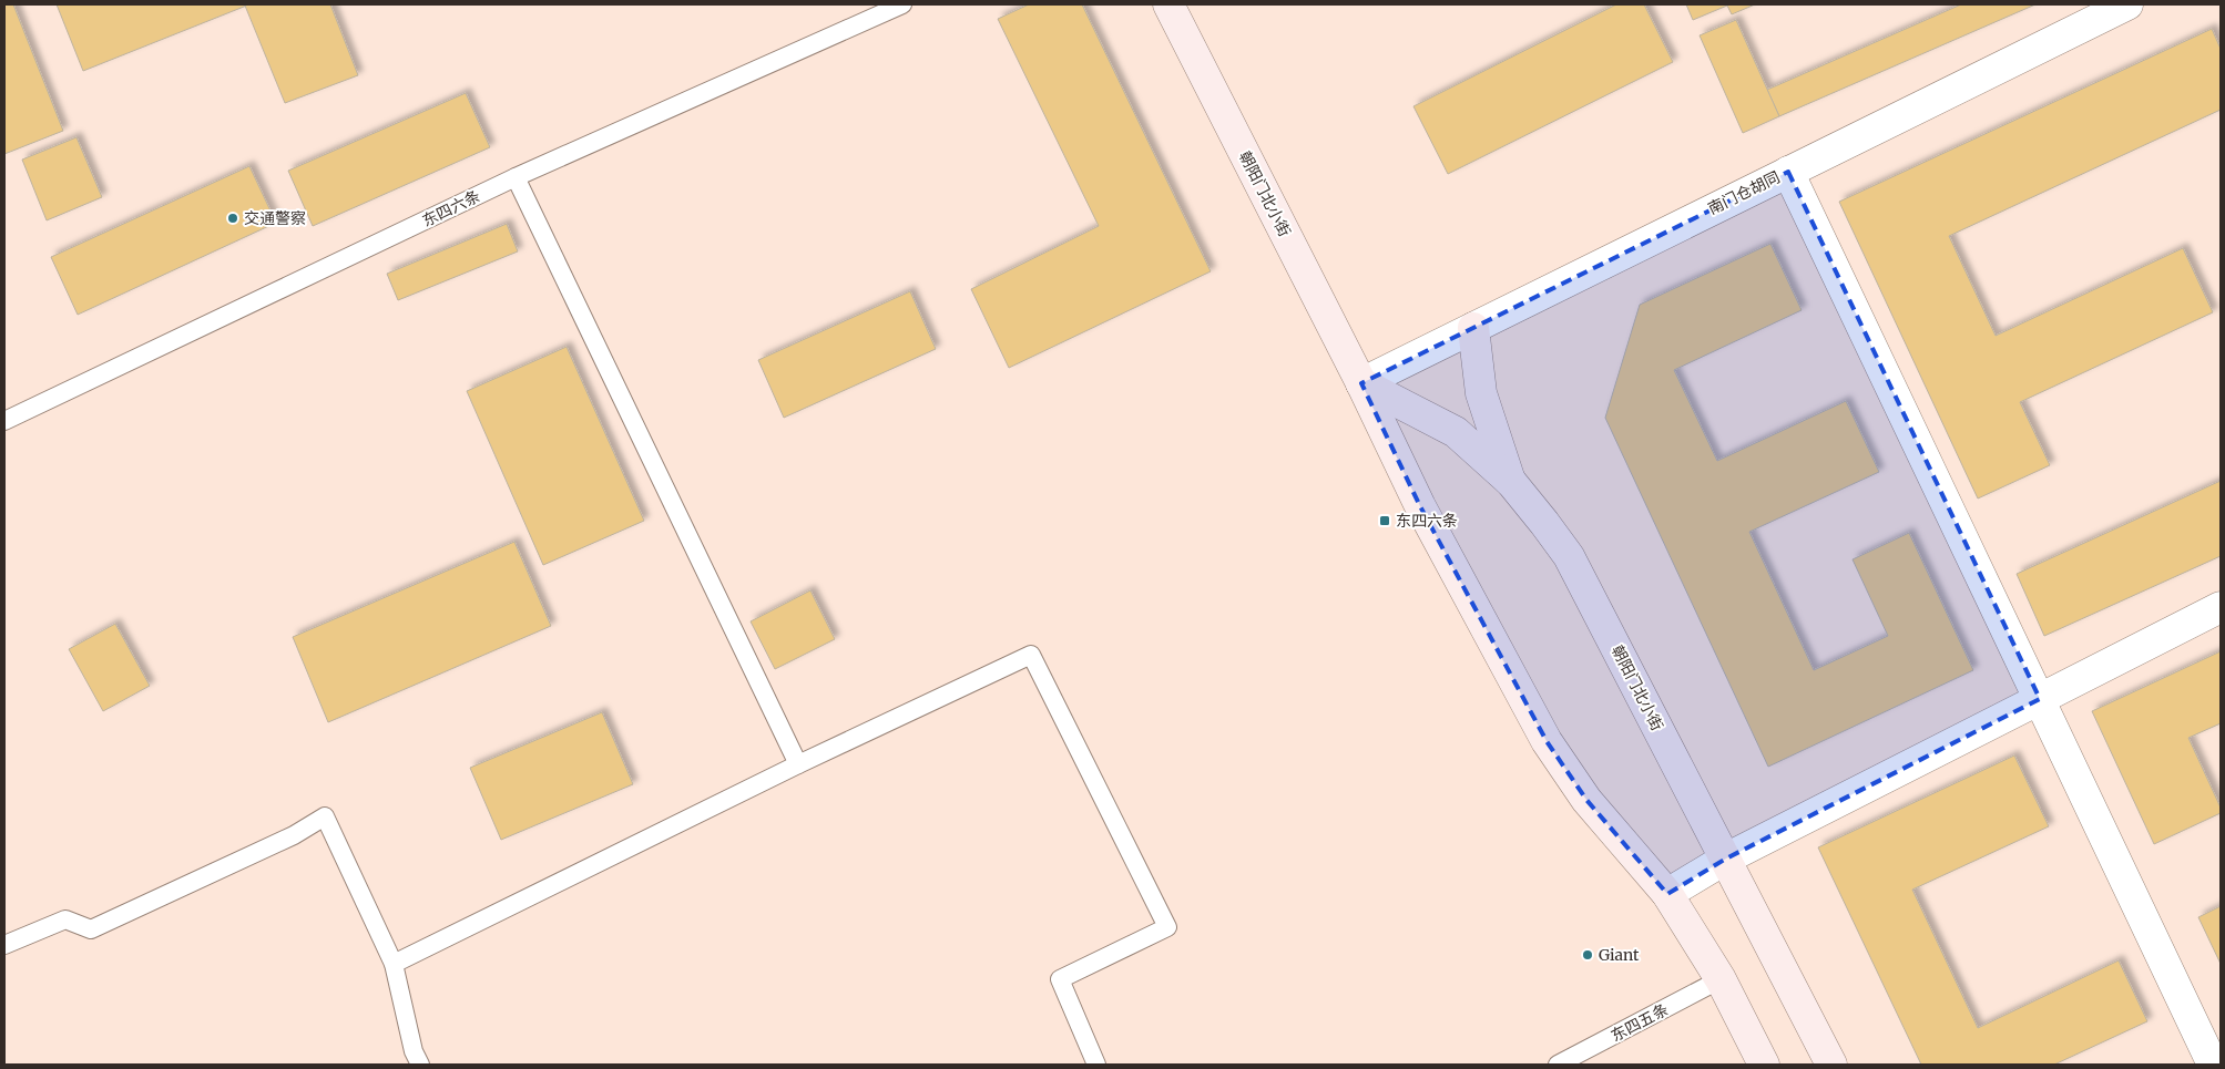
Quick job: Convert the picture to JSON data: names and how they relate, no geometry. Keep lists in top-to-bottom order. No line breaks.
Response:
{"streets":{"main road":["朝阳门北小街"],"street":["南门仓胡同"],"lane":["东四六条","东四五条"]},"crossings":[["南门仓胡同","朝阳门北小街"],["朝阳门北小街","东四五条"]],"places":{"other":["交通警察","Giant"],"transit":["东四六条"]}}
